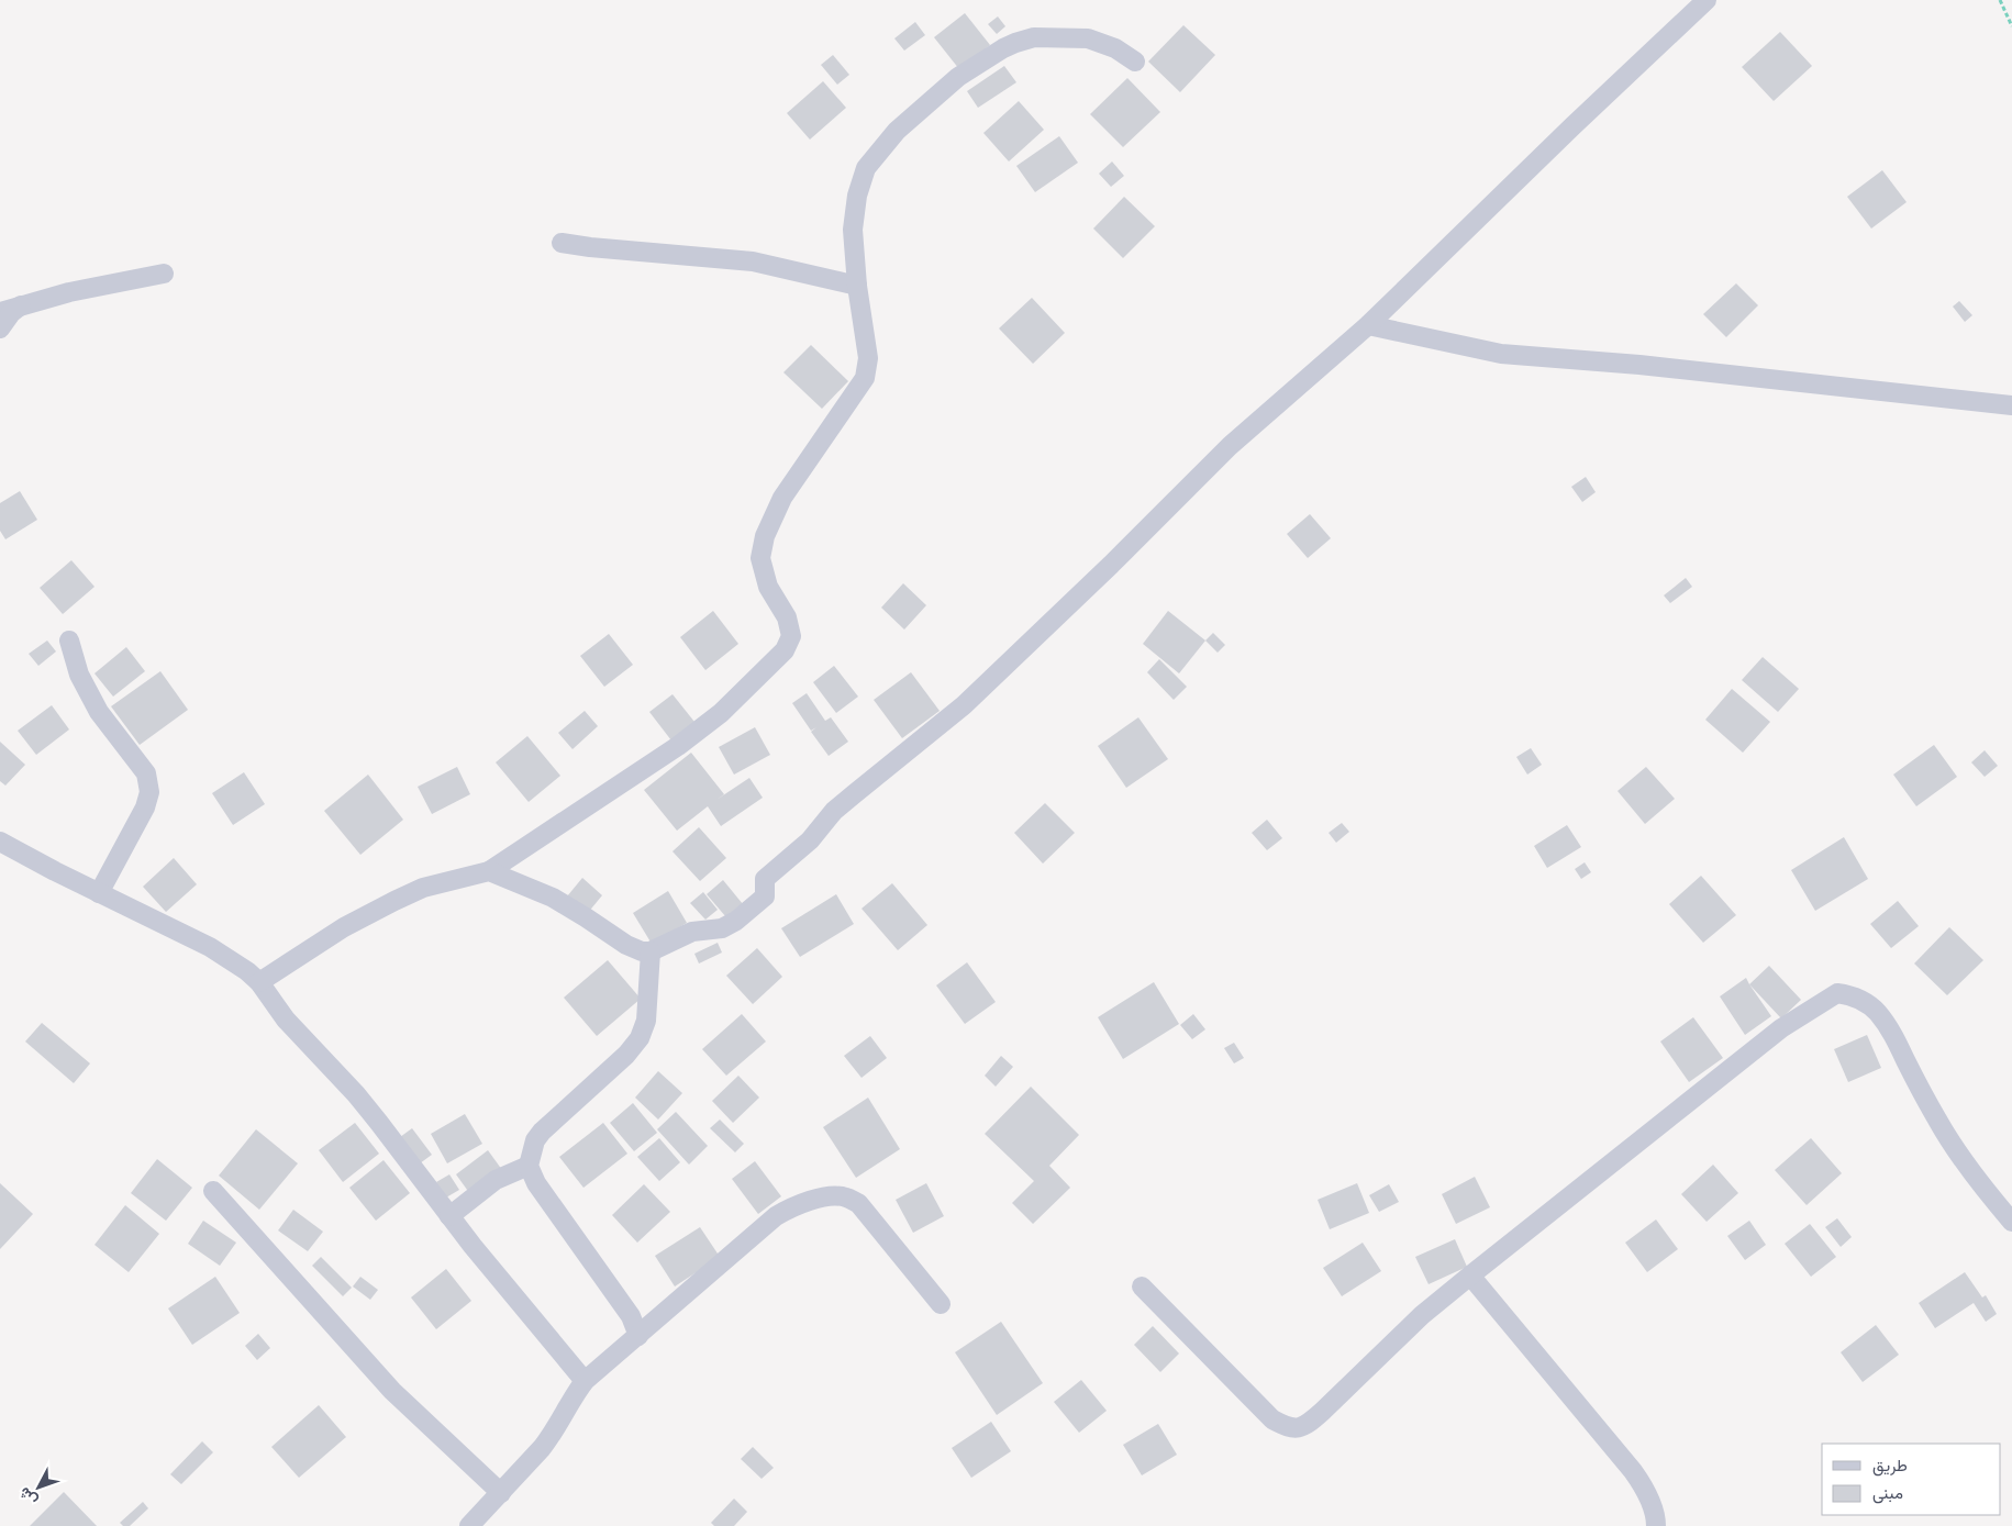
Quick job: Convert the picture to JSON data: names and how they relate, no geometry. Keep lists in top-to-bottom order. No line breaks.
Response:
{"legend":["طريق","مبنى"],"north":"bottom left"}
